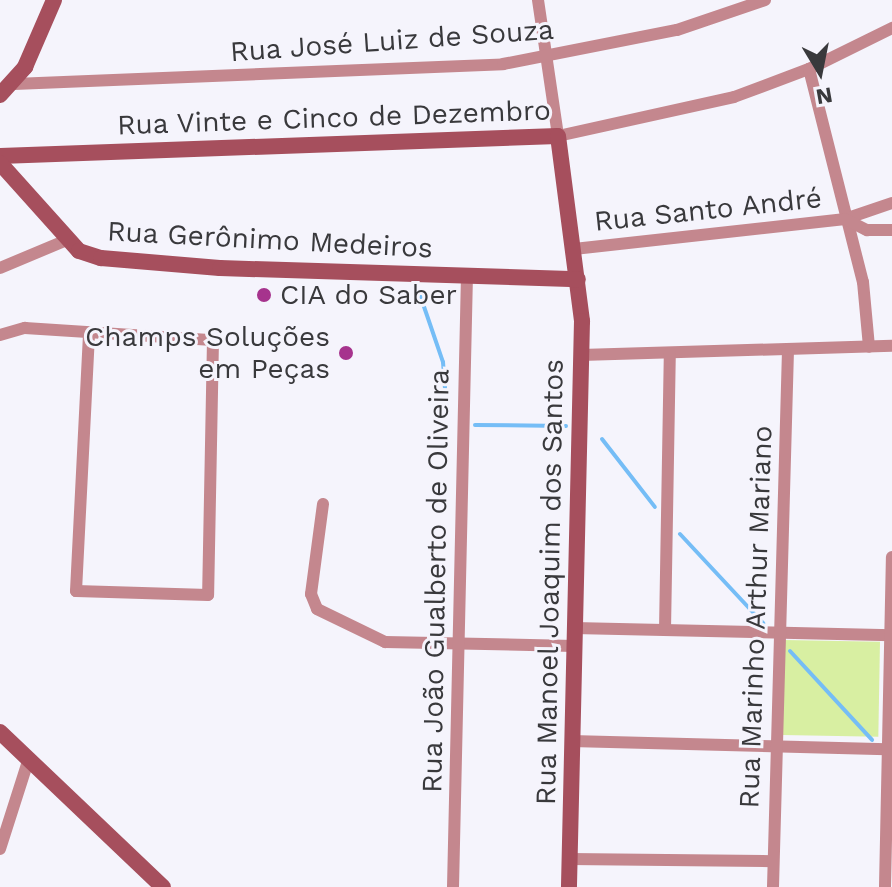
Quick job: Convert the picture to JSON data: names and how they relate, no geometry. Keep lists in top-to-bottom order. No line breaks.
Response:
{"streets":{"main road":["Rua Vinte e Cinco de Dezembro","Rua Gerônimo Medeiros","Rua Manoel Joaquim dos Santos"],"street":["Rua José Luiz de Souza","Rua Santo André","Rua João Gualberto de Oliveira","Rua Marinho Arthur Mariano"]},"crossings":[["Rua Vinte e Cinco de Dezembro","Rua Manoel Joaquim dos Santos"],["Rua Santo André","Rua Manoel Joaquim dos Santos"],["Rua Gerônimo Medeiros","Rua João Gualberto de Oliveira"],["Rua Gerônimo Medeiros","Rua Manoel Joaquim dos Santos"]],"places":["CIA do Saber","Champs Soluções em Peças"],"north":"bottom"}
